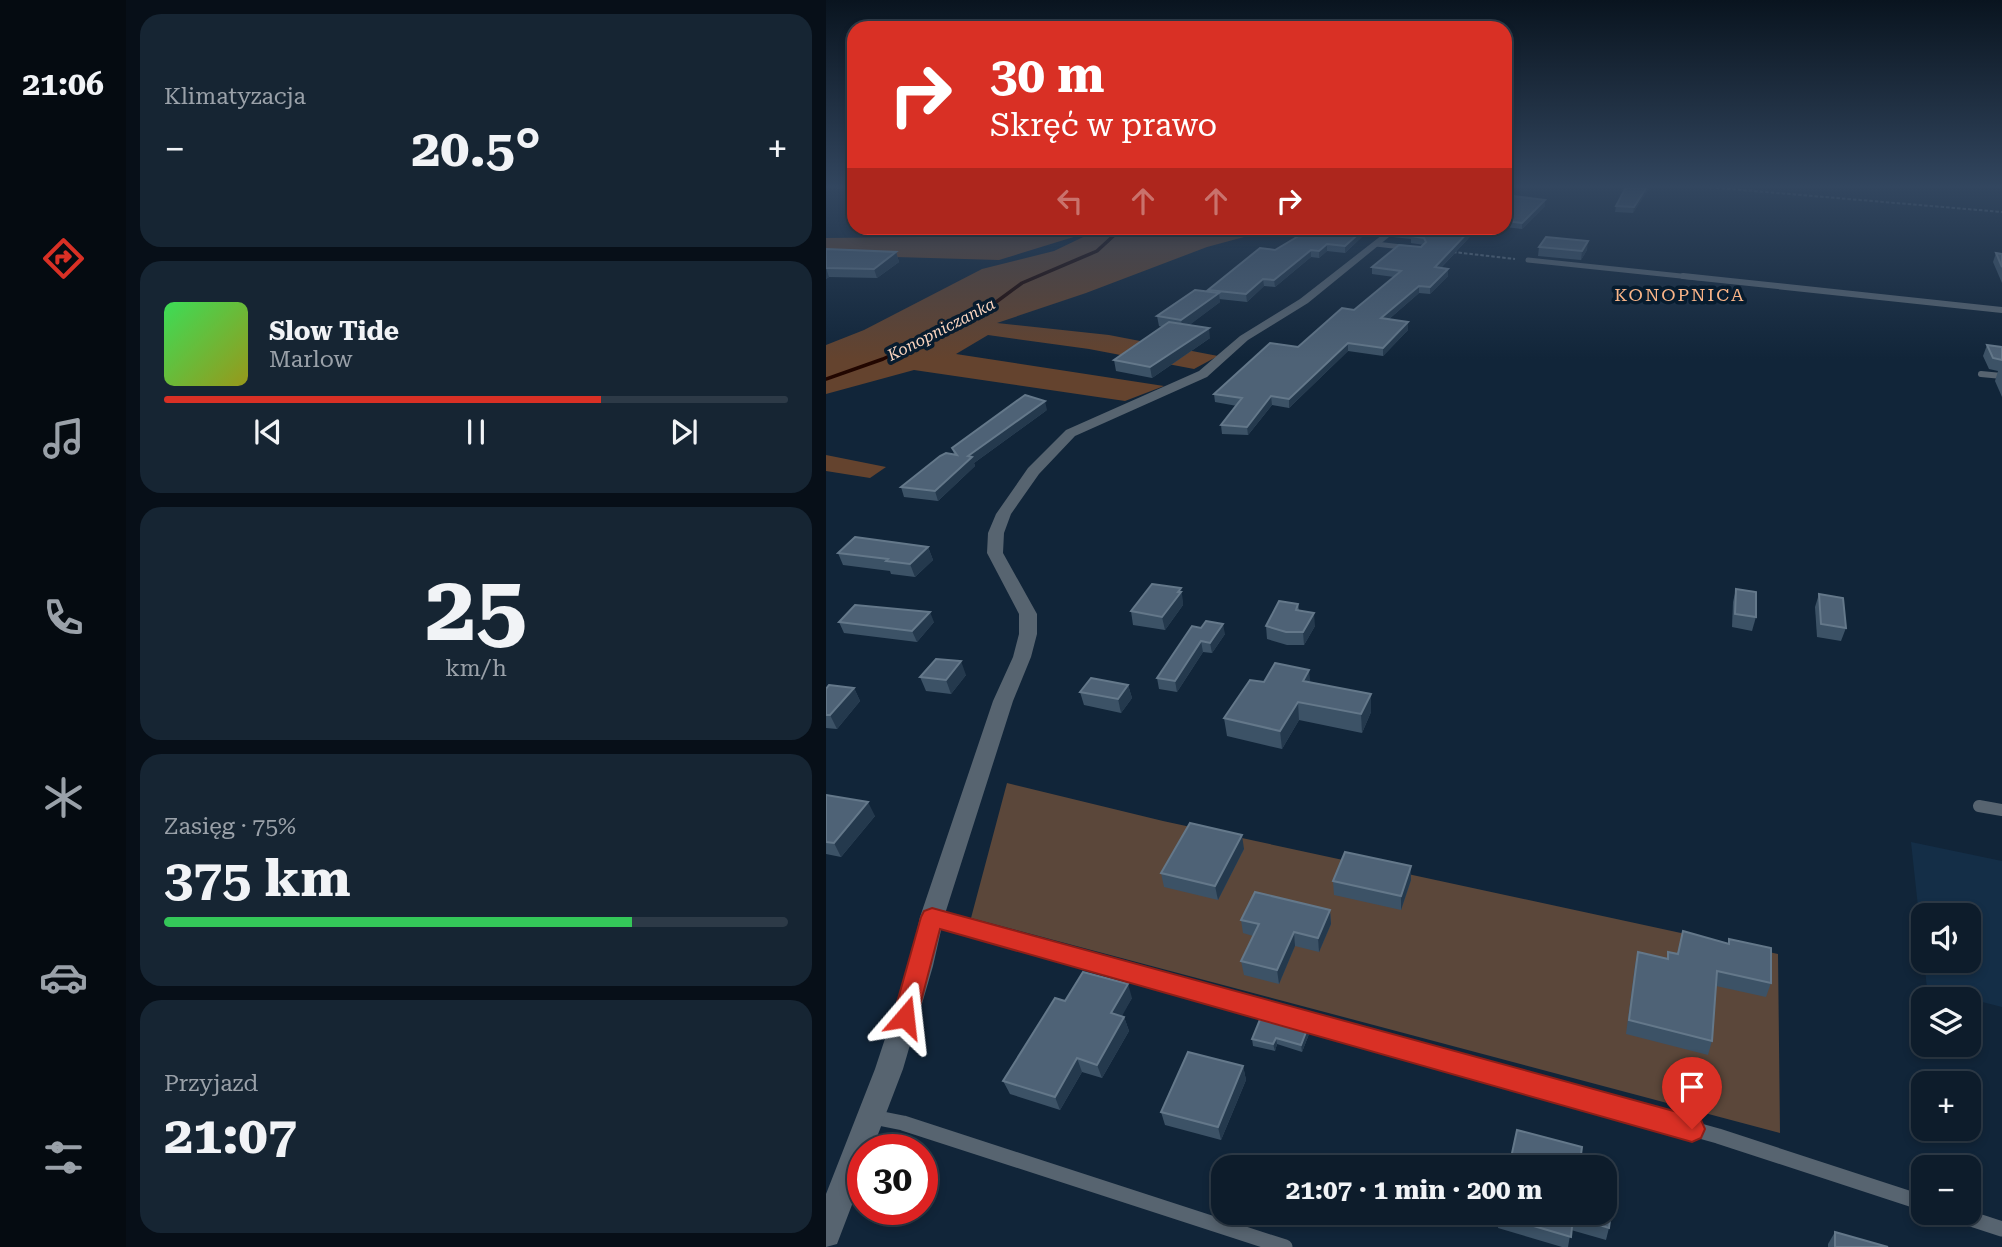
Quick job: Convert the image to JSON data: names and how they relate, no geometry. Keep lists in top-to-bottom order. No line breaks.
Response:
{"districts":["KONOPNICA"],"water":["Konopniczanka"],"page":{"tabs":"21:06","tile":["Klimatyzacja",["25","km/h"],["Zasięg · 75%","375 km"],["Przyjazd","21:07"]],"turn":["30 m","Skręć w prawo"],"heat":["−","20.5°","+"],"song":["Slow Tide","Marlow"],"map_buttons":["+","−"],"limit":"30","trip":"21:07 · 1 min · 200 m"}}
